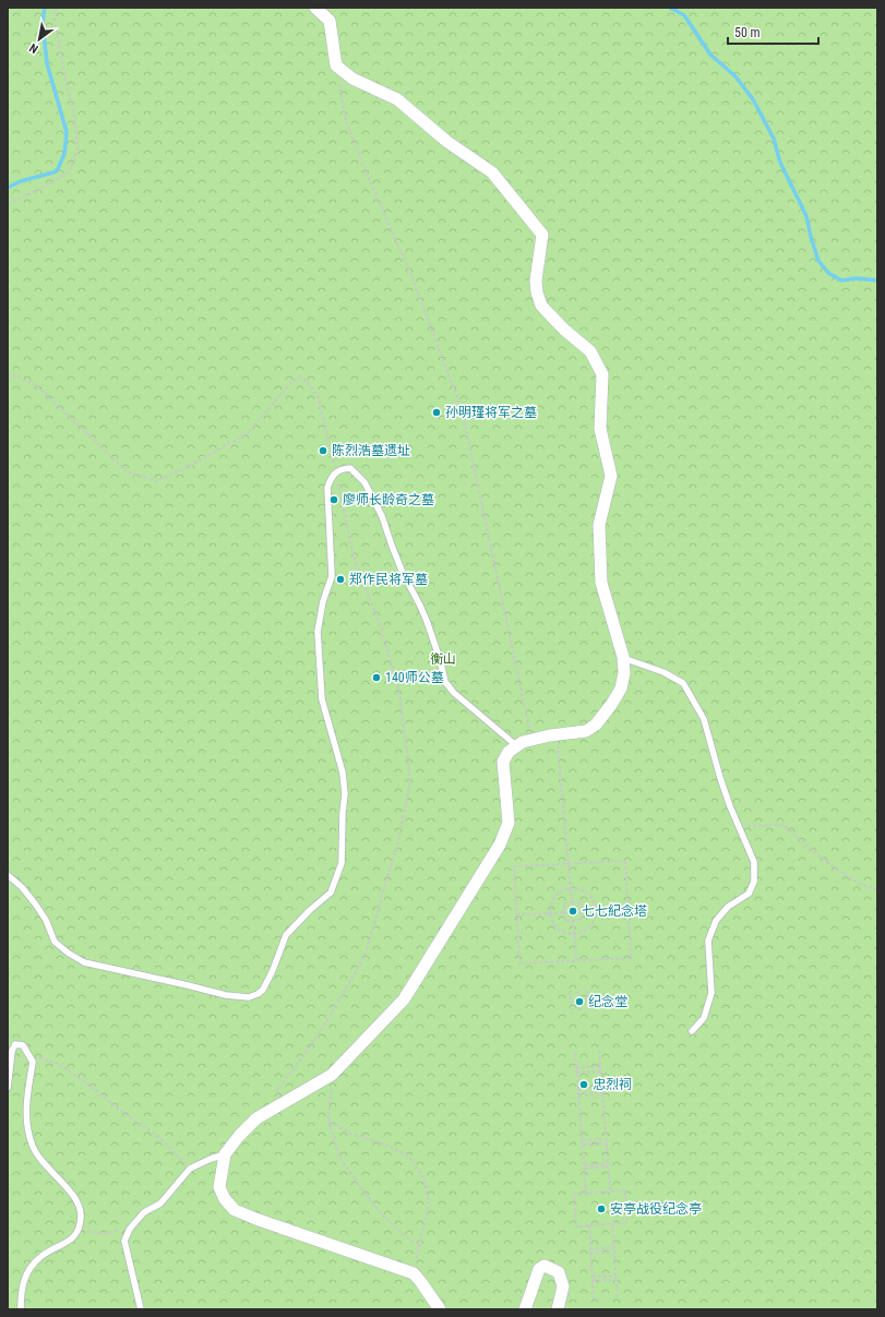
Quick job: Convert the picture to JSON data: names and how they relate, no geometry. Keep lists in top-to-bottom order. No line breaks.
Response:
{"parks":["衡山"],"places":["孙明瑾将军之墓","陈烈浩墓遗址","廖师长龄奇之墓","郑作民将军墓","140师公墓","七七紀念塔","纪念堂","忠烈祠","安亭战役纪念亭"],"scale_bar":"50 m","north":"bottom left"}
